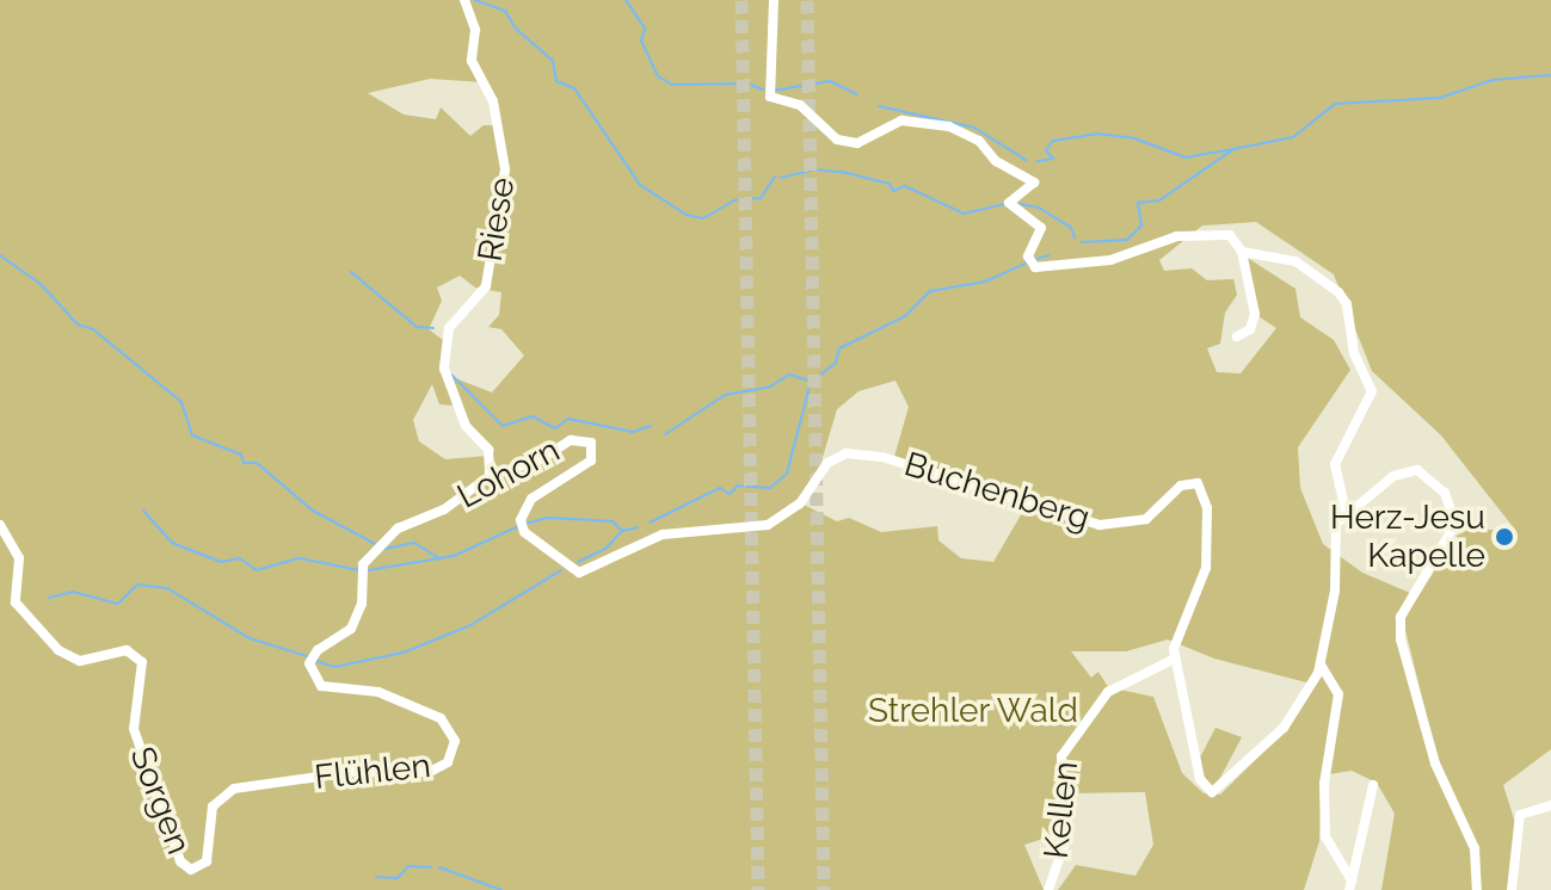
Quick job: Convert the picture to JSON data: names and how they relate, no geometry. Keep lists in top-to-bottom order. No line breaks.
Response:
{"streets":{"street":["Riese","Lohorn","Buchenberg","Flühlen","Sorgen","Kellen"]},"crossings":[["Riese","Lohorn"],["Lohorn","Buchenberg"],["Lohorn","Flühlen"],["Buchenberg","Kellen"],["Flühlen","Sorgen"]],"parks":["Strehler Wald"],"places":["Herz-Jesu Kapelle"]}
